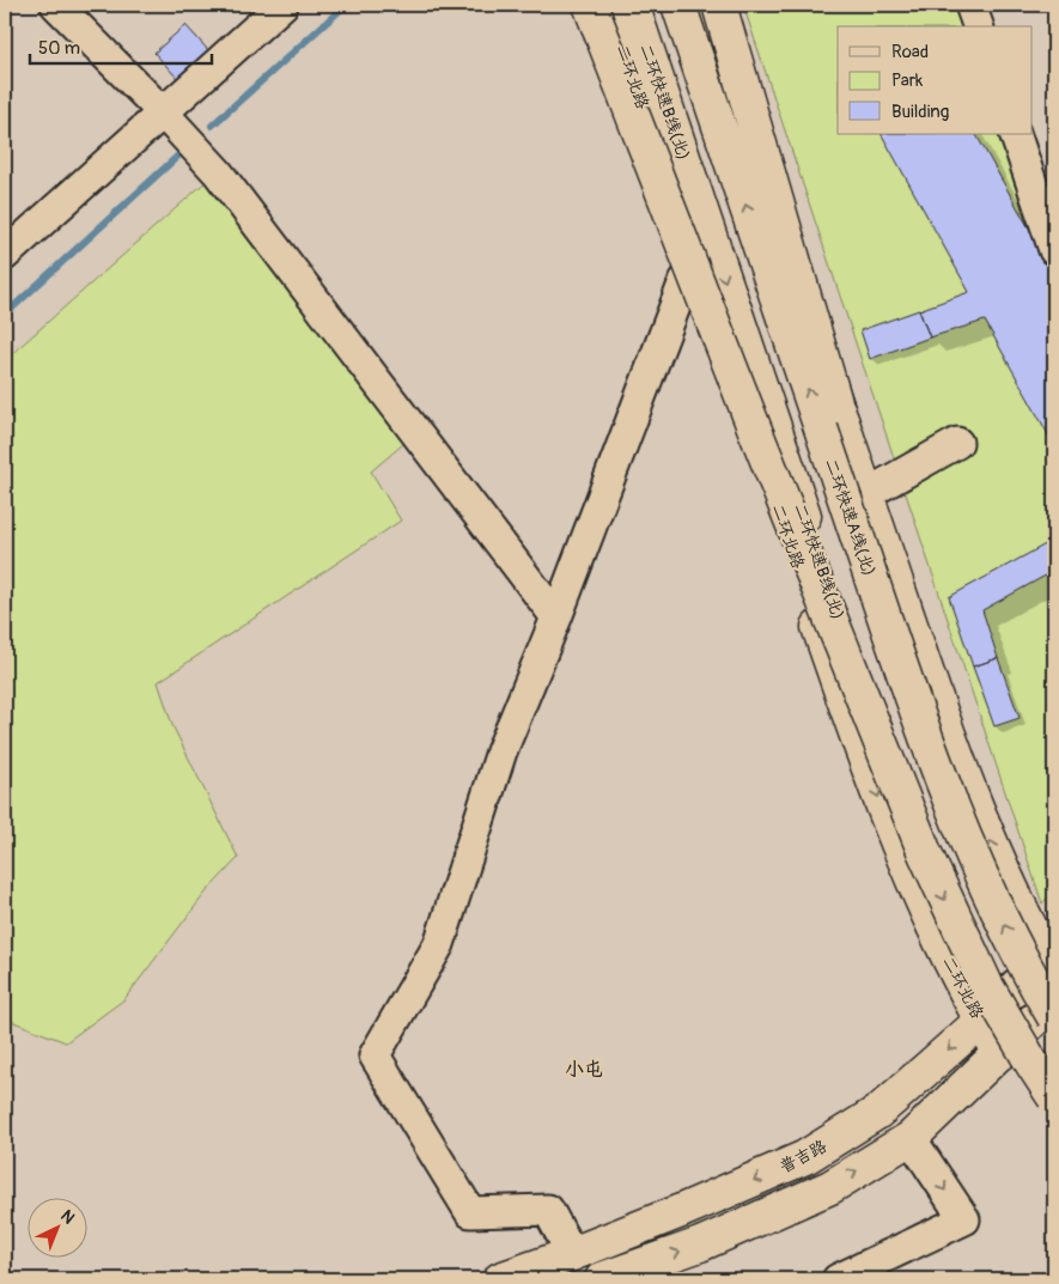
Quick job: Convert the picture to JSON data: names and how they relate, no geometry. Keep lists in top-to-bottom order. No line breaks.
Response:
{"streets":{"main road":["二环北路","二环快速B线(北)","二环快速A线(北)","普吉路"]},"crossings":[["二环北路","普吉路"]],"districts":["小屯"],"legend":["Road","Park","Building"],"scale_bar":"50 m","north":"top right"}
